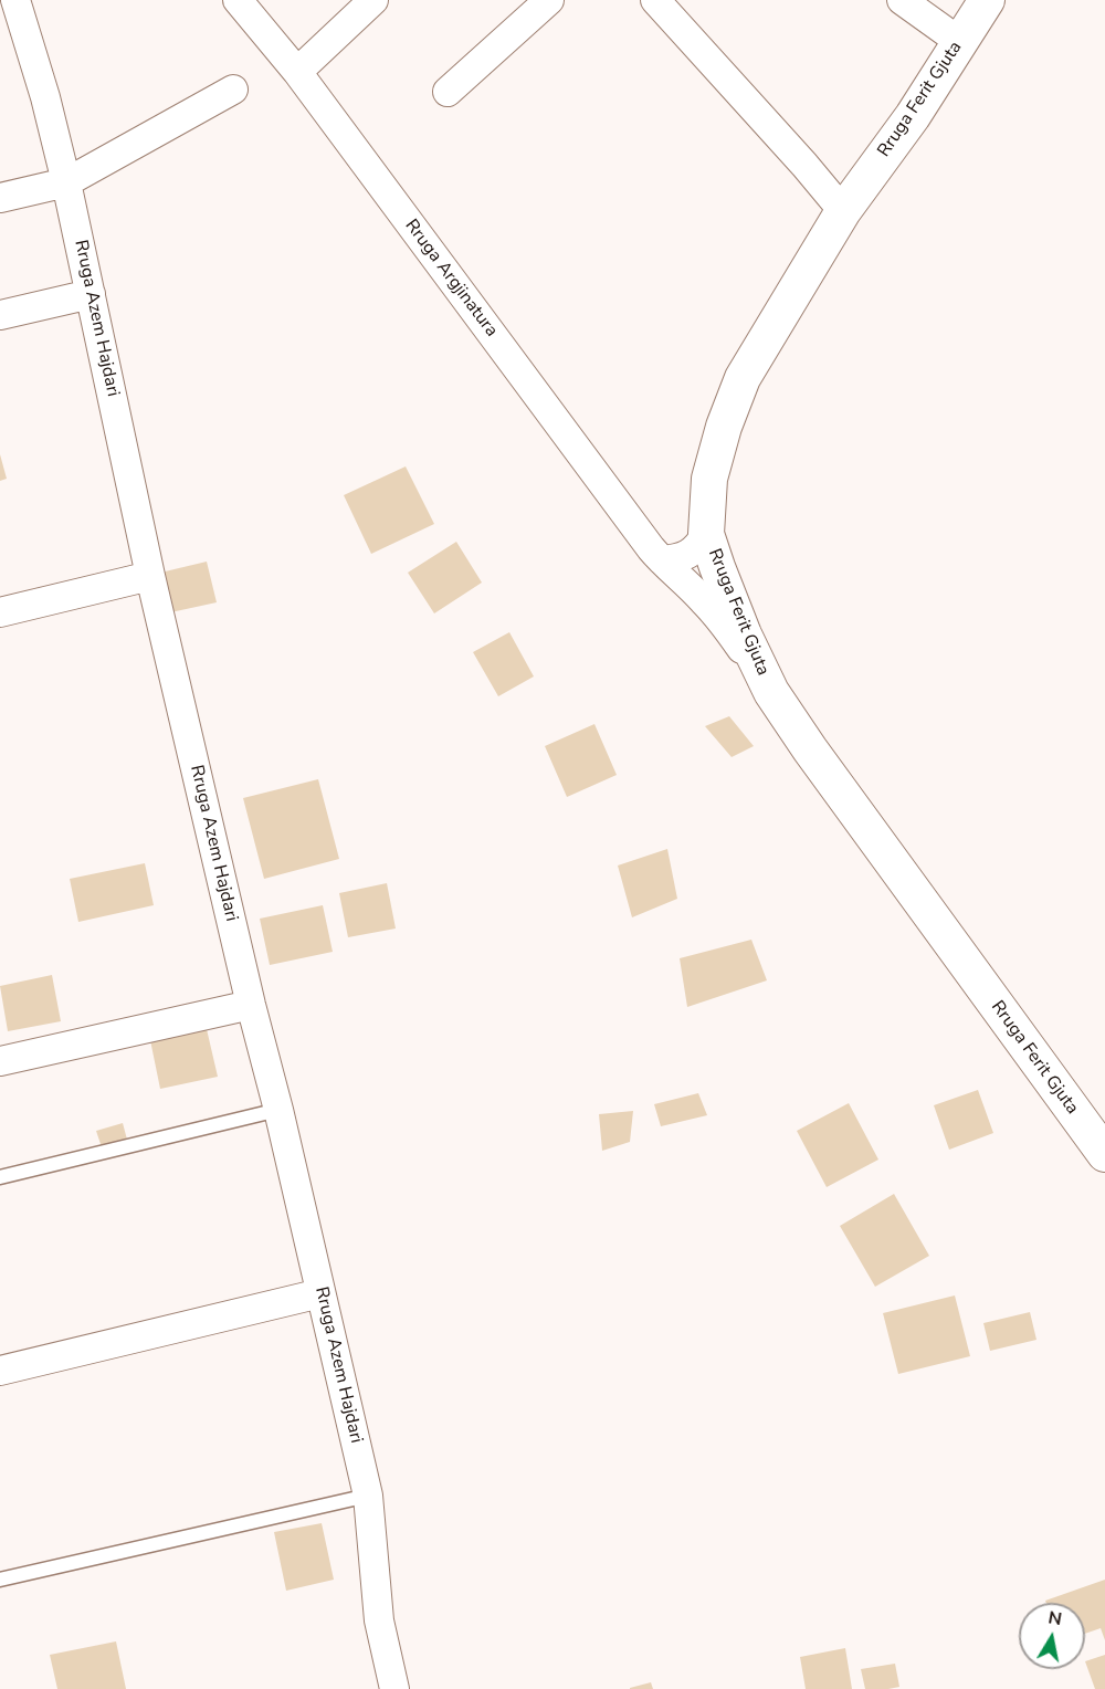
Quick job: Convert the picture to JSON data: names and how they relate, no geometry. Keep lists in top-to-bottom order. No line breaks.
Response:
{"streets":{"street":["Rruga Ferit Gjuta","Rruga Argjinatura","Rruga Azem Hajdari"]},"crossings":[["Rruga Ferit Gjuta","Rruga Argjinatura"]],"north":"top"}
